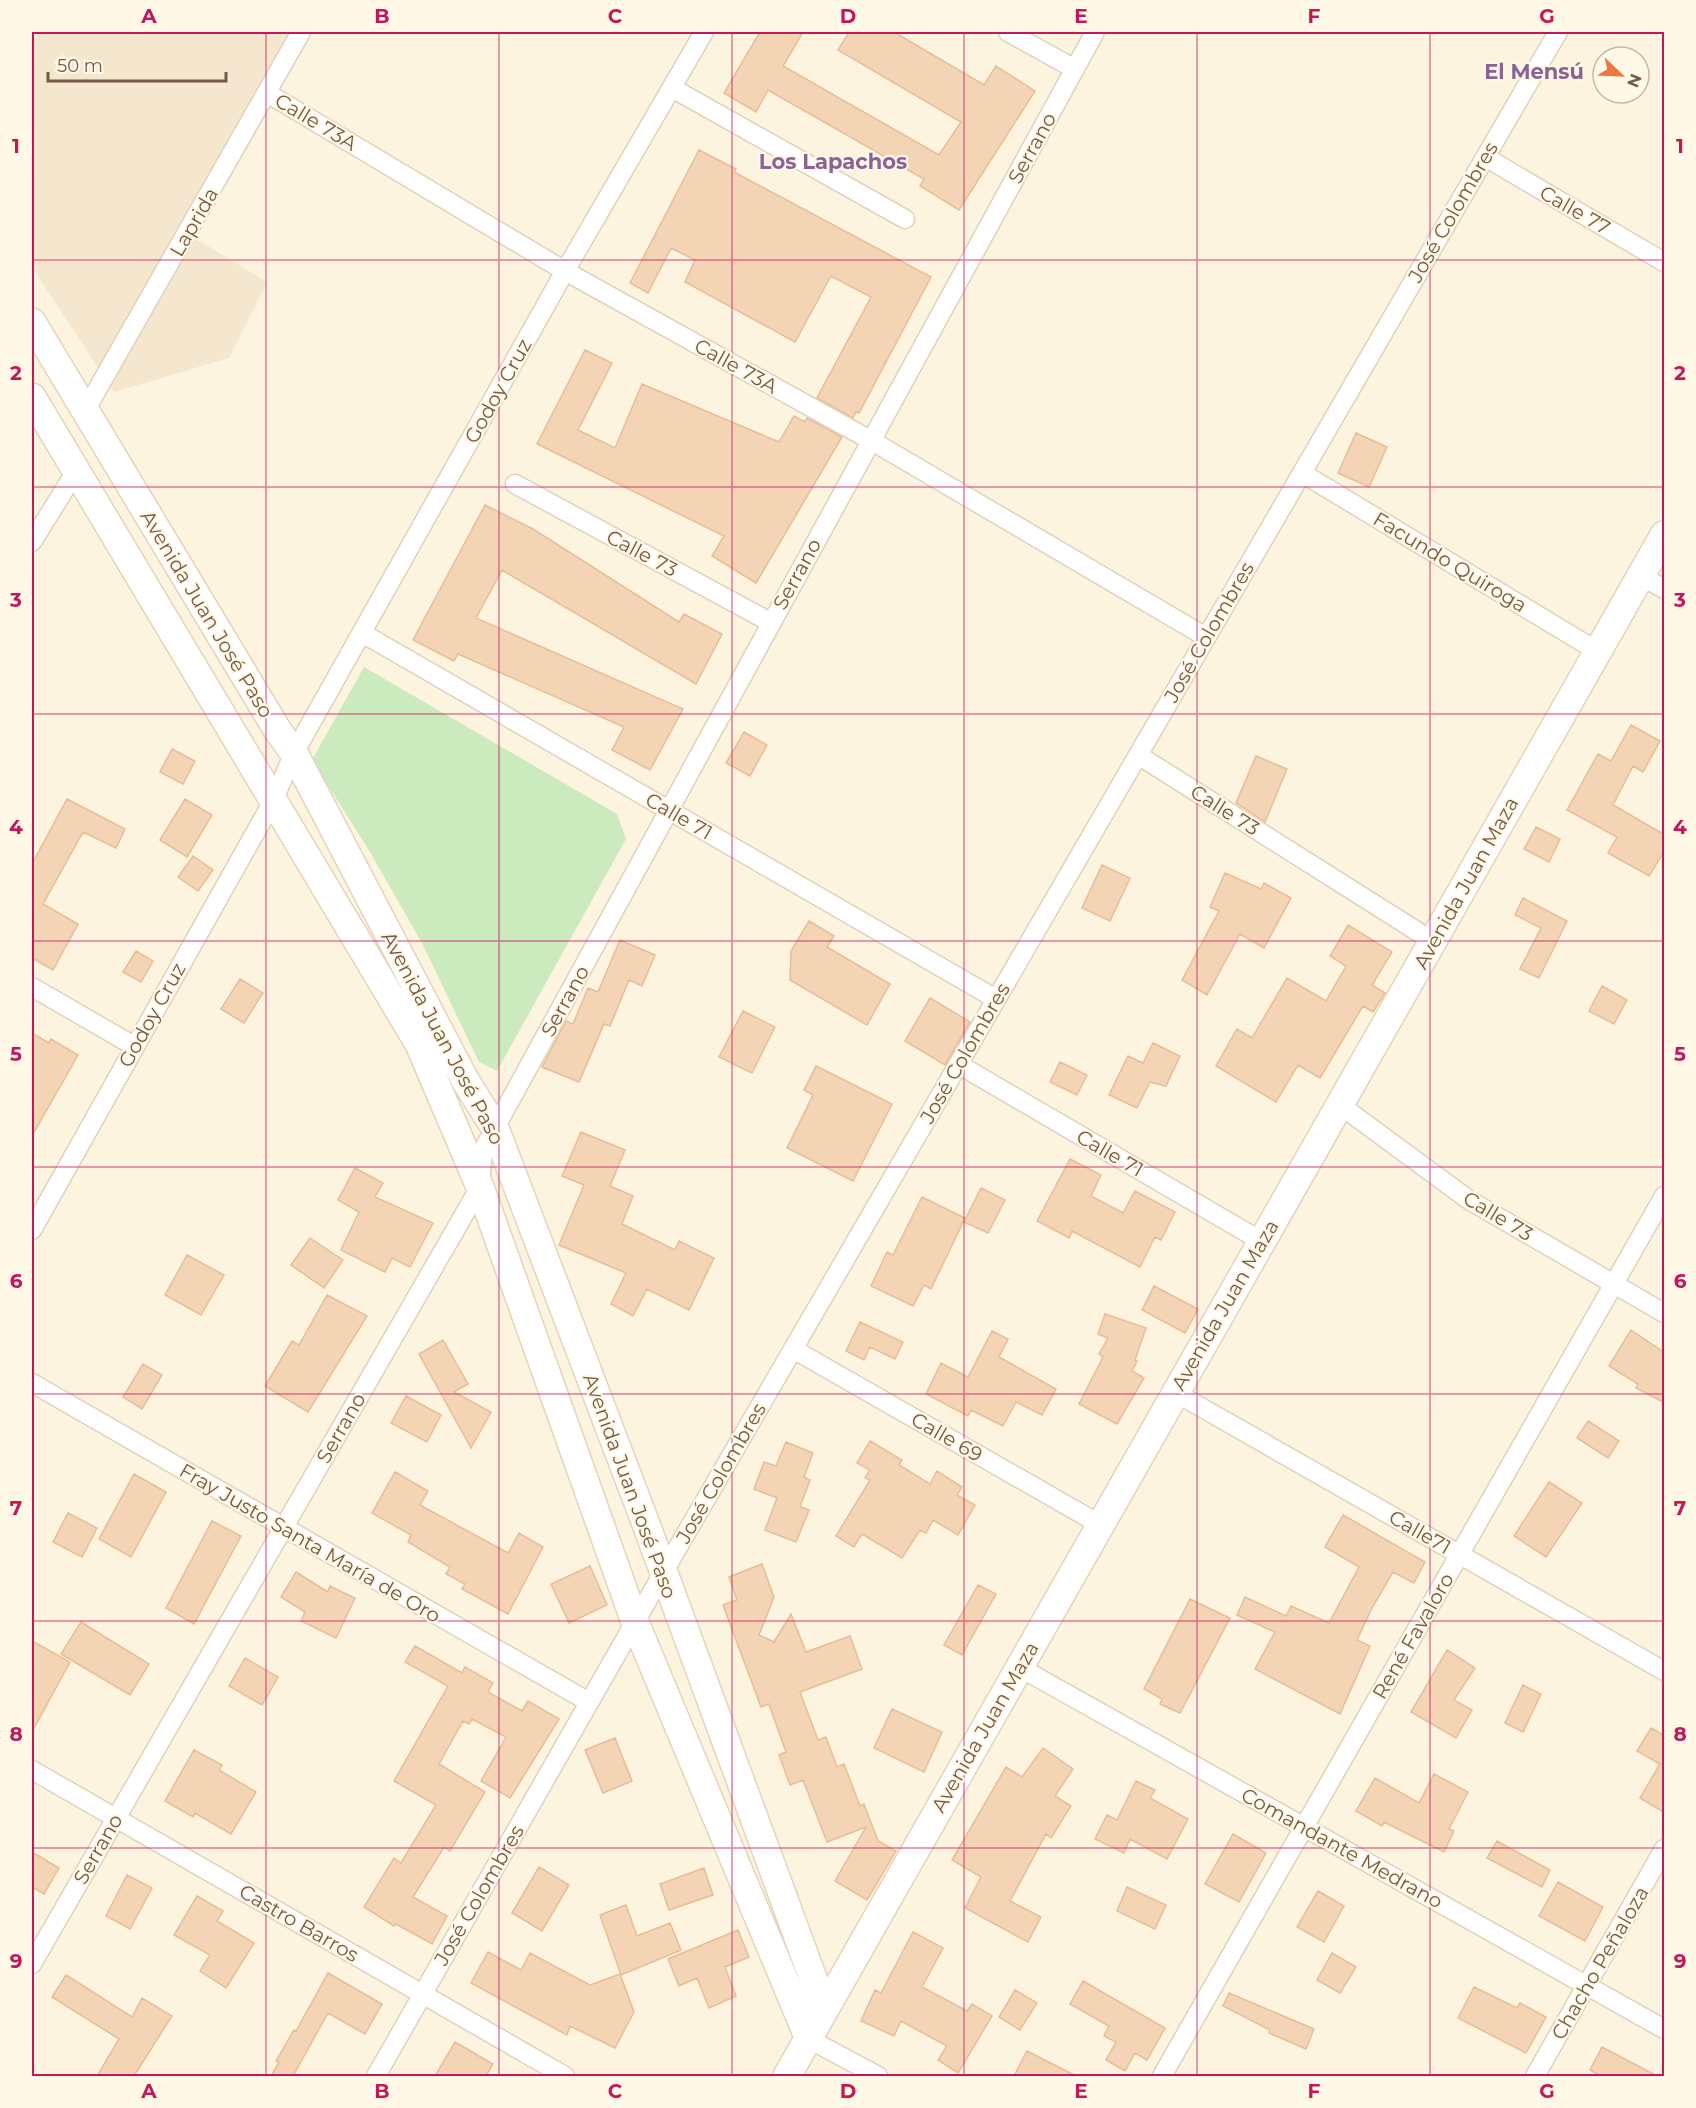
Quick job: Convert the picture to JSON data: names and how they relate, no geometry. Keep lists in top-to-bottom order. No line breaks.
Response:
{"streets":{"main road":["Avenida Juan José Paso","Avenida Juan Maza"],"street":["Calle 73A","Serrano","Calle 77","José Colombres","Laprida","Godoy Cruz","Calle 73","Facundo Quiroga","Calle 71","Calle 69","Calle71","Fray Justo Santa María de Oro","René Favaloro","Comandante Medrano","Castro Barros","Chacho Peñaloza"]},"crossings":[["Calle 73A","Serrano"],["Calle 73A","José Colombres"],["Calle 73A","Laprida"],["Calle 73A","Godoy Cruz"],["Serrano","Calle 73"],["Serrano","Avenida Juan José Paso"],["Serrano","Calle 71"],["Serrano","Fray Justo Santa María de Oro"],["Serrano","Castro Barros"],["Calle 77","José Colombres"],["José Colombres","Calle 73"],["José Colombres","Facundo Quiroga"],["José Colombres","Avenida Juan José Paso"],["José Colombres","Calle 71"],["José Colombres","Calle 69"],["José Colombres","Fray Justo Santa María de Oro"],["José Colombres","Castro Barros"],["Laprida","Avenida Juan José Paso"],["Godoy Cruz","Avenida Juan José Paso"],["Godoy Cruz","Calle 71"],["Calle 73","Avenida Juan Maza"],["Calle 73","René Favaloro"],["Facundo Quiroga","Avenida Juan Maza"],["Avenida Juan José Paso","Avenida Juan Maza"],["Calle 71","Avenida Juan Maza"],["Avenida Juan Maza","Calle 69"],["Avenida Juan Maza","Calle71"],["Avenida Juan Maza","Comandante Medrano"],["Calle71","René Favaloro"],["René Favaloro","Comandante Medrano"],["Comandante Medrano","Chacho Peñaloza"]],"districts":["El Mensú","Los Lapachos"],"scale_bar":"50 m","north":"bottom right","grid":{"columns":["A","B","C","D","E","F","G"],"rows":["1","2","3","4","5","6","7","8","9"]}}
